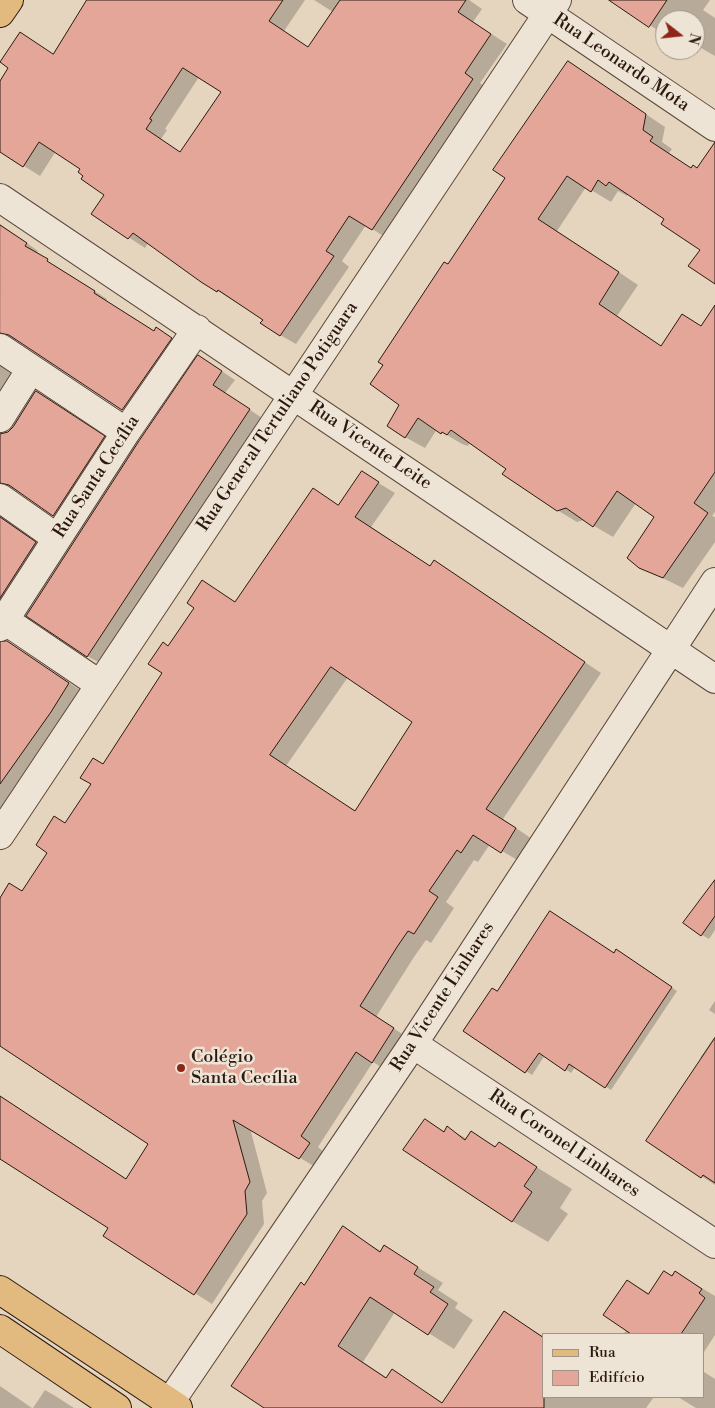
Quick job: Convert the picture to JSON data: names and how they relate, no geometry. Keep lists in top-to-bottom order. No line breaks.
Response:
{"streets":{"street":["Rua Leonardo Mota","Rua General Tertuliano Potiguara","Rua Vicente Leite","Rua Santa Cecília","Rua Vicente Linhares","Rua Coronel Linhares"]},"crossings":[["Rua Leonardo Mota","Rua General Tertuliano Potiguara"],["Rua General Tertuliano Potiguara","Rua Vicente Leite"],["Rua Vicente Leite","Rua Santa Cecília"],["Rua Vicente Leite","Rua Vicente Linhares"],["Rua Vicente Linhares","Rua Coronel Linhares"]],"places":["Colégio Santa Cecília"],"legend":["Rua","Edifício"],"north":"right"}
